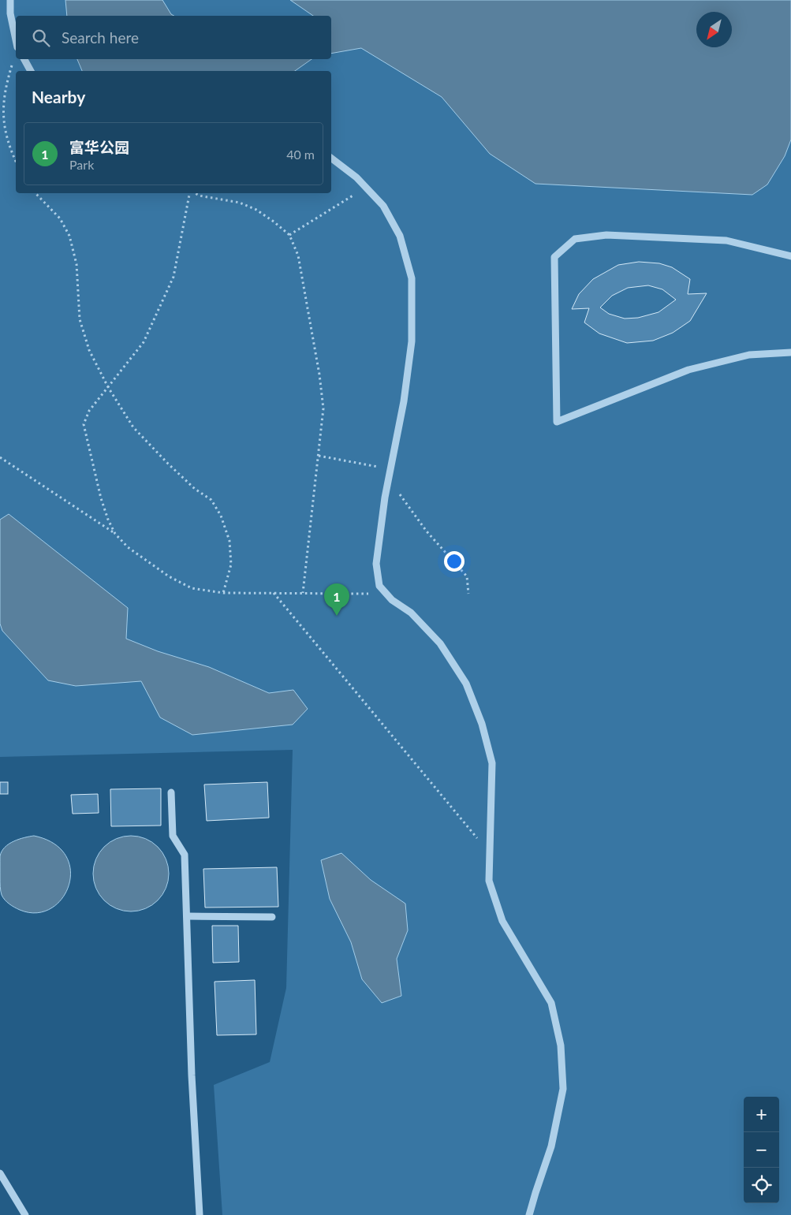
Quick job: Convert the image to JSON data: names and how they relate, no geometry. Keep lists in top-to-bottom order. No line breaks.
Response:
{"north":"bottom left","page":{"search":"Search here","heading":"Nearby","list":[{"mark":"1","name":"富华公园","note":"Park","value":"40 m"}],"pins":"1","map_buttons":["+","−"]}}
